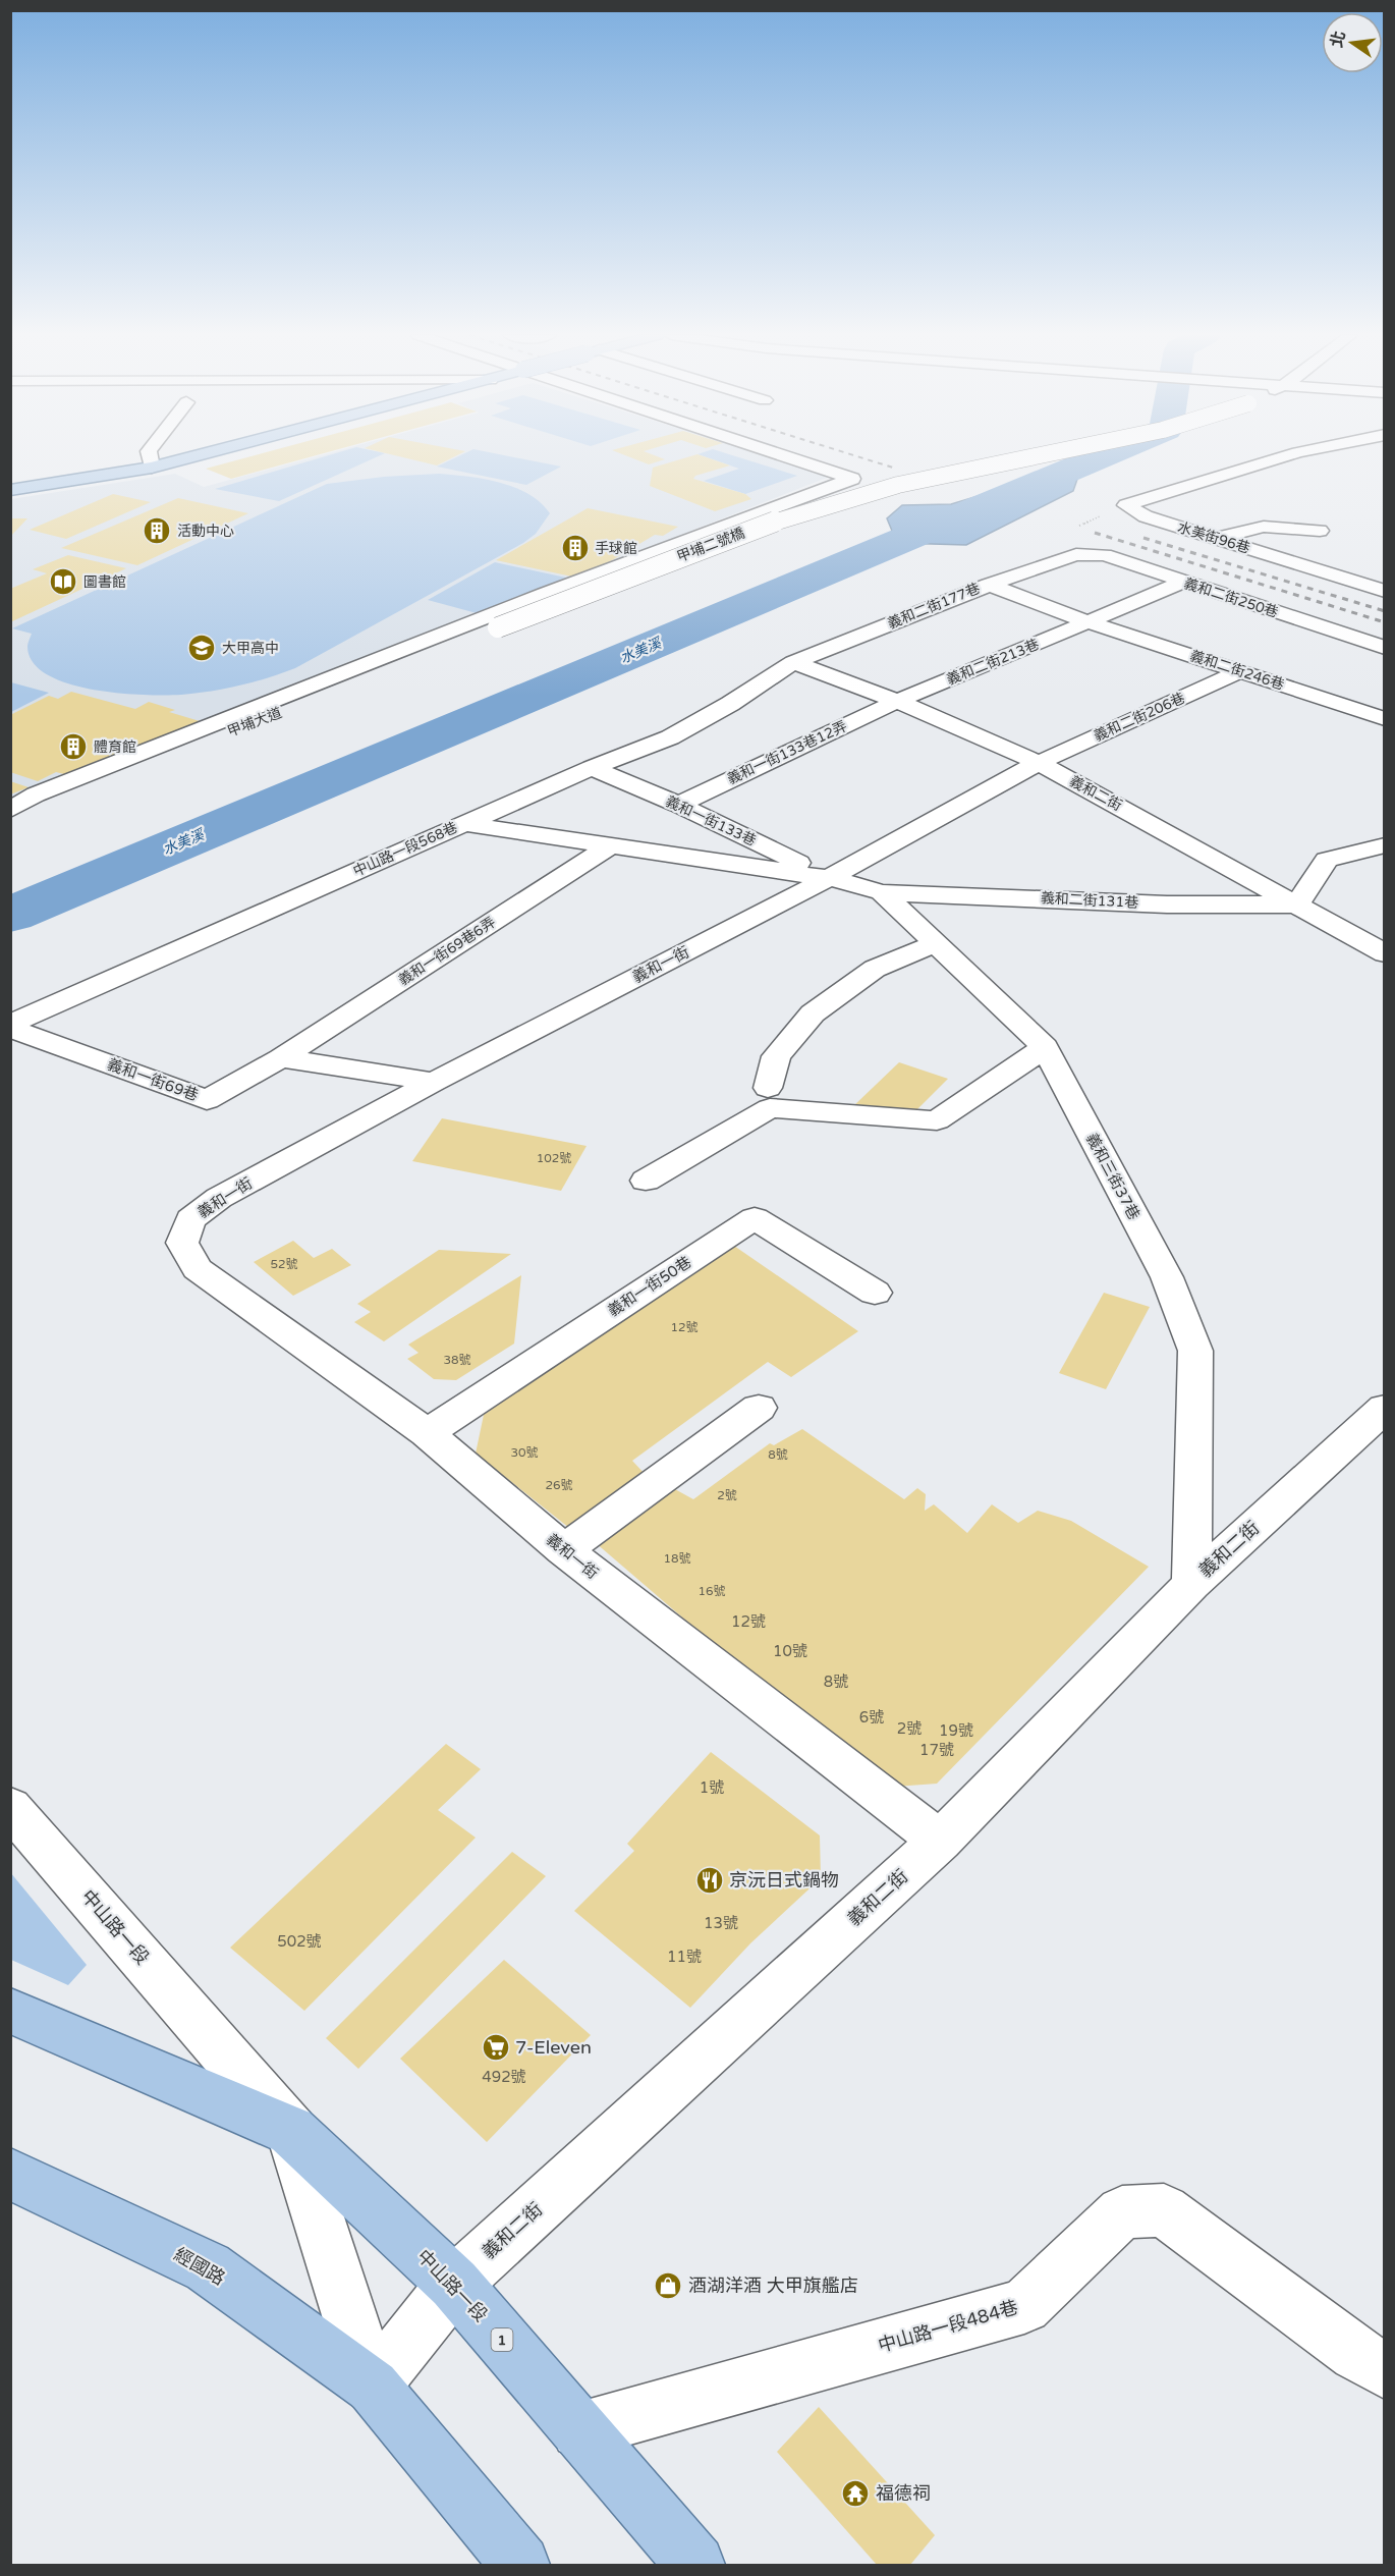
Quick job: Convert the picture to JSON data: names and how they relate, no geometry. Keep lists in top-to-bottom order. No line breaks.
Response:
{"streets":{"main road":["中山路一段","經國路","1"],"street":["水美街96巷","甲埔二號橋","義和二街250巷","義和二街177巷","義和二街213巷","義和二街246巷","義和二街206巷","甲埔大道","義和一街133巷12弄","義和二街","義和一街133巷","中山路一段568巷","義和二街131巷","義和一街69巷6弄","義和一街","義和一街69巷","義和三街37巷","義和一街50巷","中山路一段484巷"]},"crossings":[["甲埔二號橋","甲埔大道"],["義和二街250巷","義和二街177巷"],["義和二街250巷","義和二街213巷"],["義和二街177巷","義和二街"],["義和二街177巷","中山路一段568巷"],["義和二街213巷","義和二街246巷"],["義和二街213巷","義和一街133巷12弄"],["義和二街213巷","義和二街"],["義和二街246巷","義和二街206巷"],["義和二街206巷","義和二街"],["義和二街206巷","義和一街"],["義和一街133巷12弄","義和二街"],["義和一街133巷12弄","義和一街133巷"],["義和二街","中山路一段568巷"],["義和二街","義和二街131巷"],["義和二街","義和一街"],["義和二街","義和三街37巷"],["義和二街","中山路一段"],["義和二街","經國路"],["義和一街133巷","中山路一段568巷"],["義和一街133巷","義和一街"],["義和一街133巷","義和三街37巷"],["中山路一段568巷","義和一街69巷"],["義和二街131巷","義和三街37巷"],["義和一街69巷6弄","義和一街69巷"],["義和一街","義和三街37巷"],["義和一街","義和一街50巷"],["中山路一段","經國路"],["中山路一段","中山路一段484巷"],["中山路一段","1"]],"water":["水美溪"],"places":{"building":["活動中心","手球館","體育館"],"library":["圖書館"],"school or university":["大甲高中"],"restaurant":["京沅日式鍋物"],"supermarket":["7-Eleven"],"shop":["酒湖洋酒 大甲旗艦店"],"temple":["福德祠"]},"house_numbers":["102號","52號","12號","38號","30號","8號","26號","2號","18號","16號","12號","10號","8號","6號","2號","19號","17號","1號","13號","502號","11號","492號"],"north":"left"}
